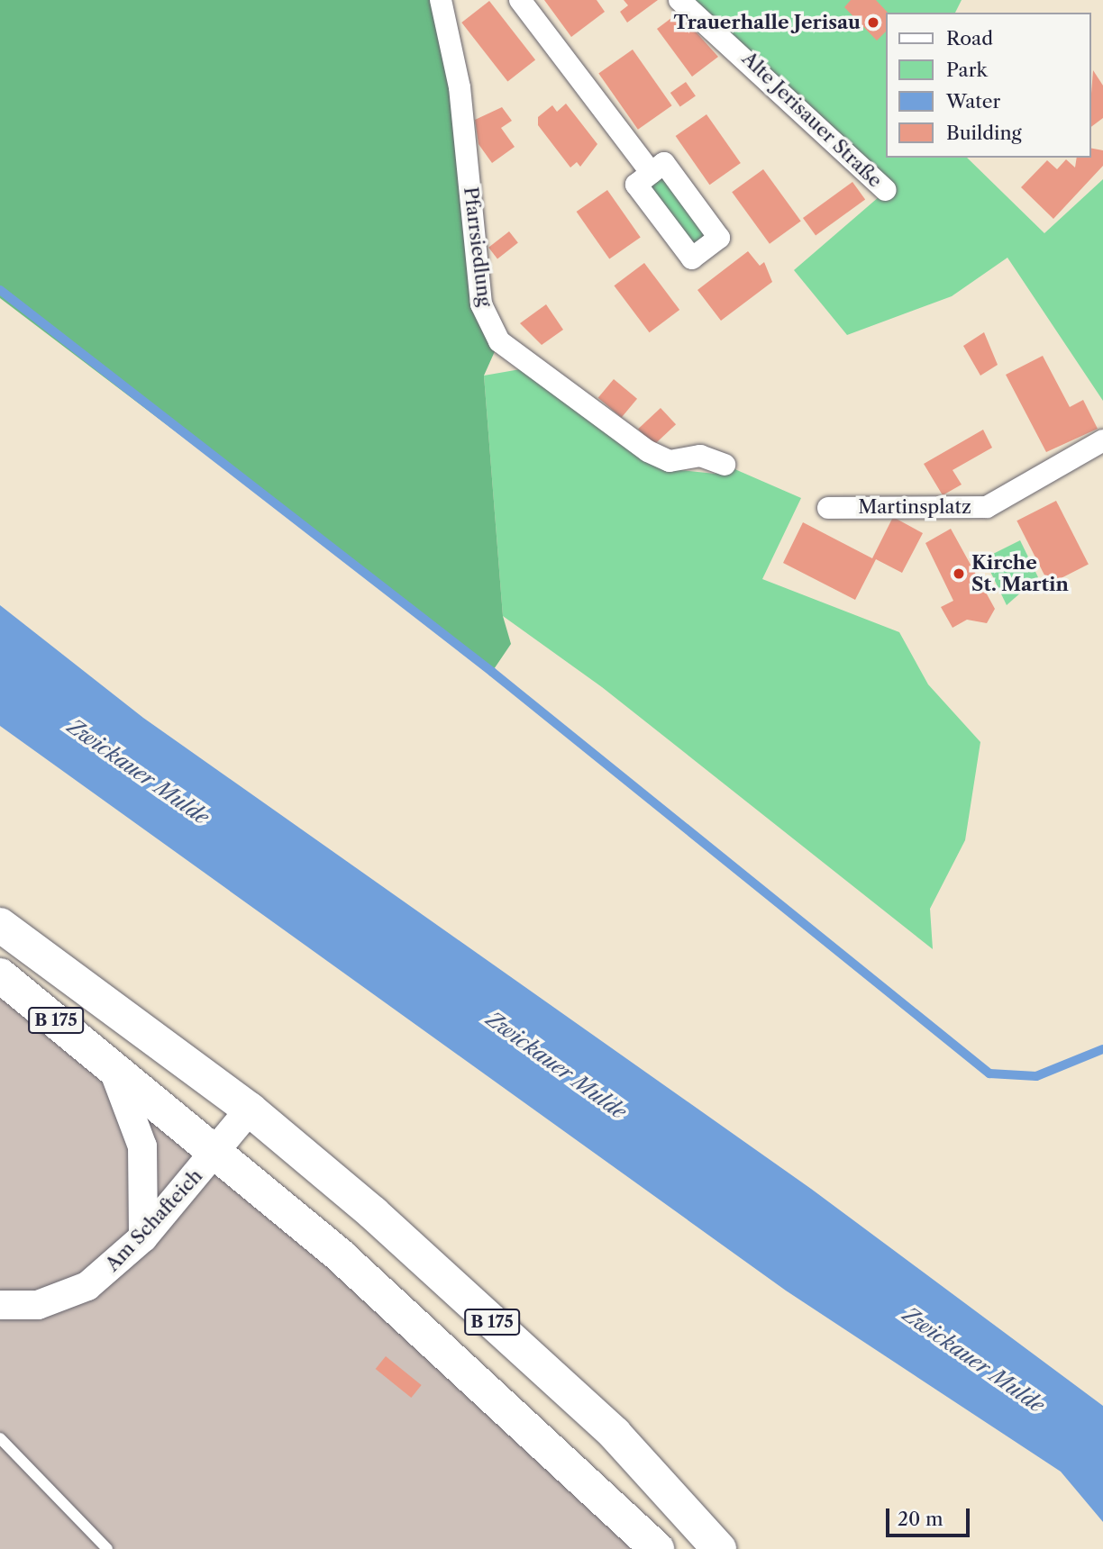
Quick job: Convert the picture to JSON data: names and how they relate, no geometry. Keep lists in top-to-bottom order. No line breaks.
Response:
{"streets":{"main road":["B 175"],"street":["Alte Jerisauer Straße","Pfarrsiedlung","Martinsplatz","Am Schafteich"]},"crossings":[["B 175","Am Schafteich"]],"water":["Zwickauer Mulde"],"places":["Trauerhalle Jerisau","Kirche St. Martin"],"legend":["Road","Park","Water","Building"],"scale_bar":"20 m"}
